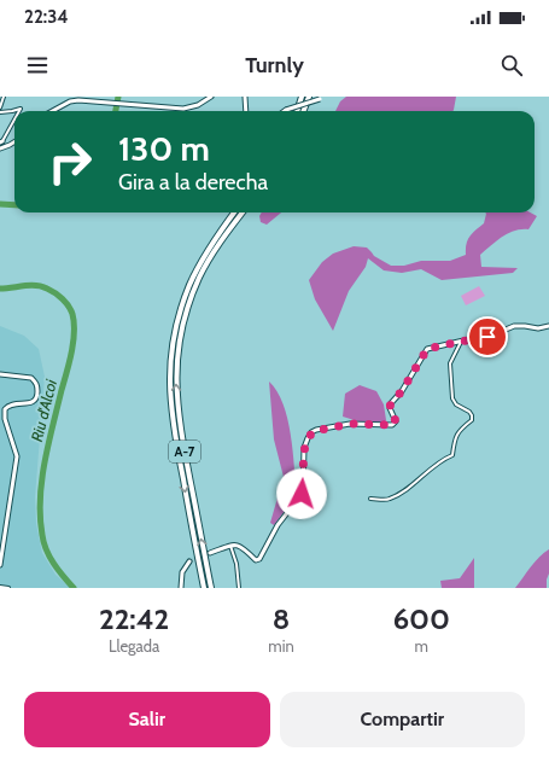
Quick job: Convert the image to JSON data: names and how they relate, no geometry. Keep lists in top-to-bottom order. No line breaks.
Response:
{"streets":{"highway":["A-7"]},"water":["Riu d'Alcoi"],"page":{"status":"22:34","header":"Turnly","turn":["130 m","Gira a la derecha"],"eta":["22:42","Llegada","8","min","600","m"],"buttons":["Salir","Compartir"]}}
